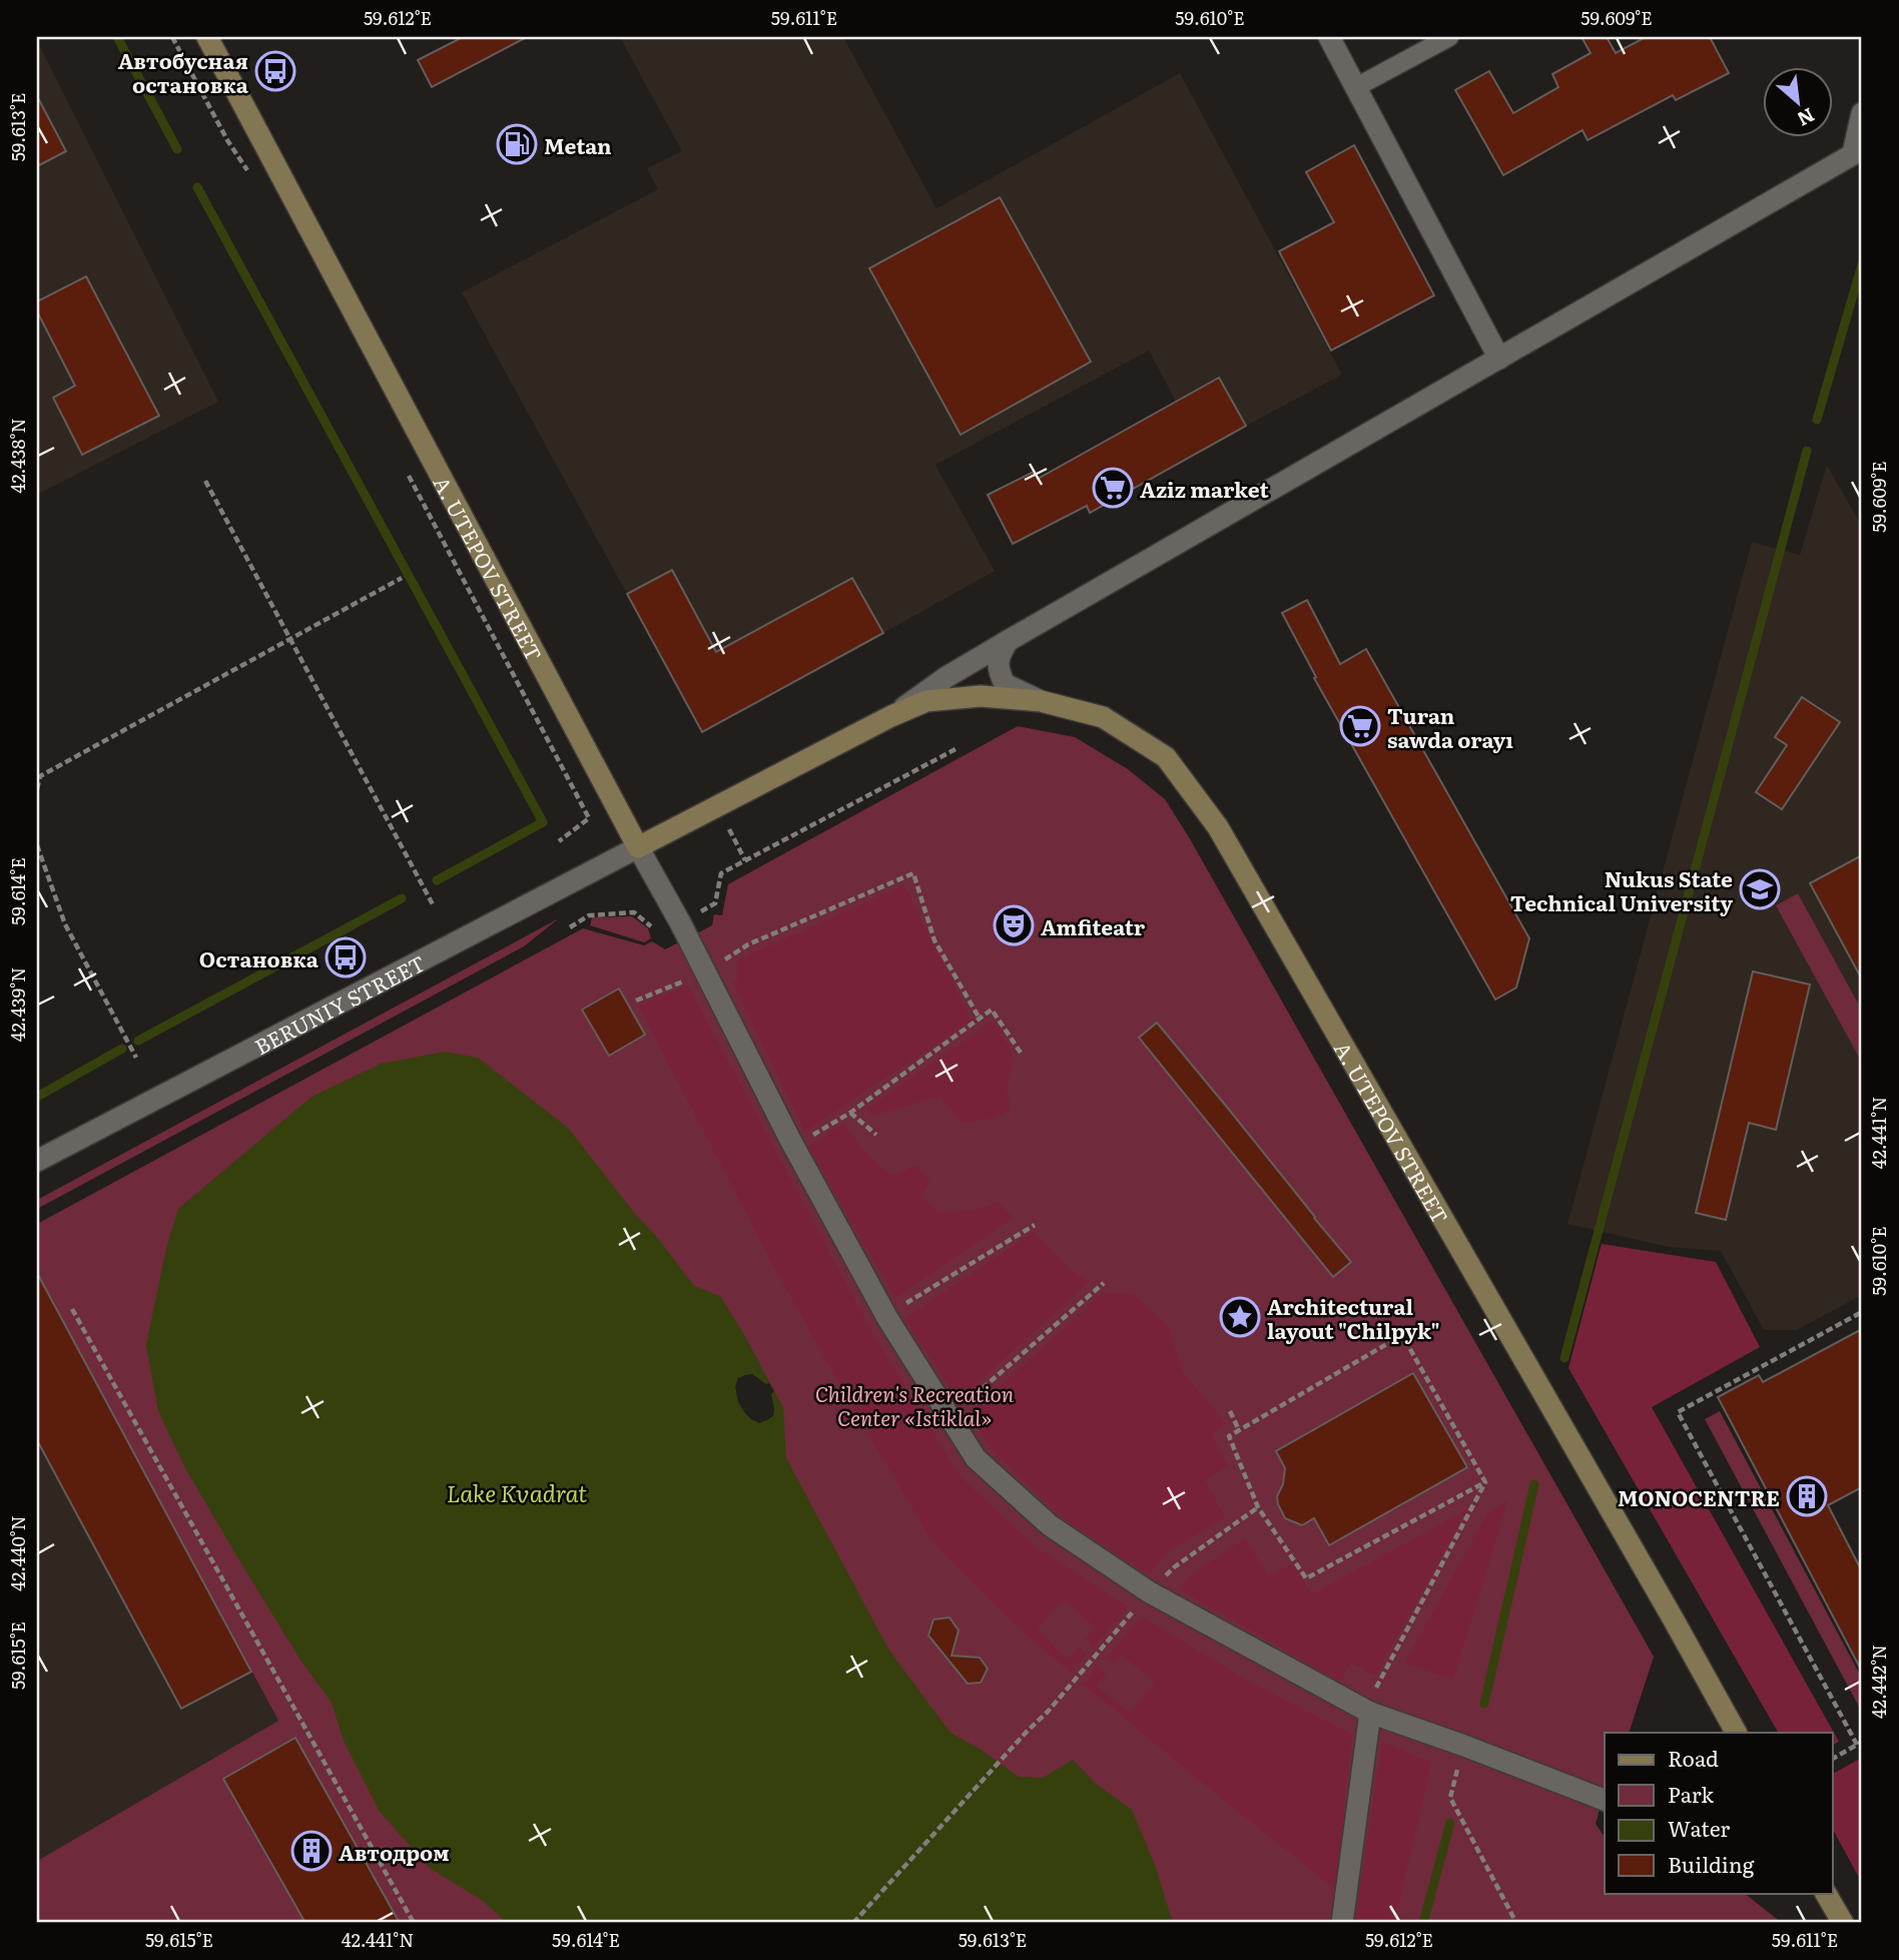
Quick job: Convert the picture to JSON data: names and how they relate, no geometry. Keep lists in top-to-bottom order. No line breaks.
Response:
{"streets":{"main road":["A. UTEPOV STREET"],"street":["BERUNIY STREET"]},"crossings":[["A. UTEPOV STREET","BERUNIY STREET"]],"water":["Lake Kvadrat"],"parks":["Children's Recreation Center «Istiklal»"],"places":{"bus stop":["Автобусная остановка","Остановка"],"fuel station":["Metan"],"supermarket":["Aziz market","Turan sawda orayı"],"school or university":["Nukus State Technical University"],"theatre":["Amfiteatr"],"place":["Architectural layout \"Chilpyk\""],"building":["MONOCENTRE","Автодром"]},"legend":["Road","Park","Water","Building"],"north":"bottom right","coordinates":["59.612°E","59.611°E","59.610°E","59.609°E","59.613°E","42.438°N","59.614°E","42.439°N","42.441°N","42.440°N","59.615°E","42.442°N"]}
